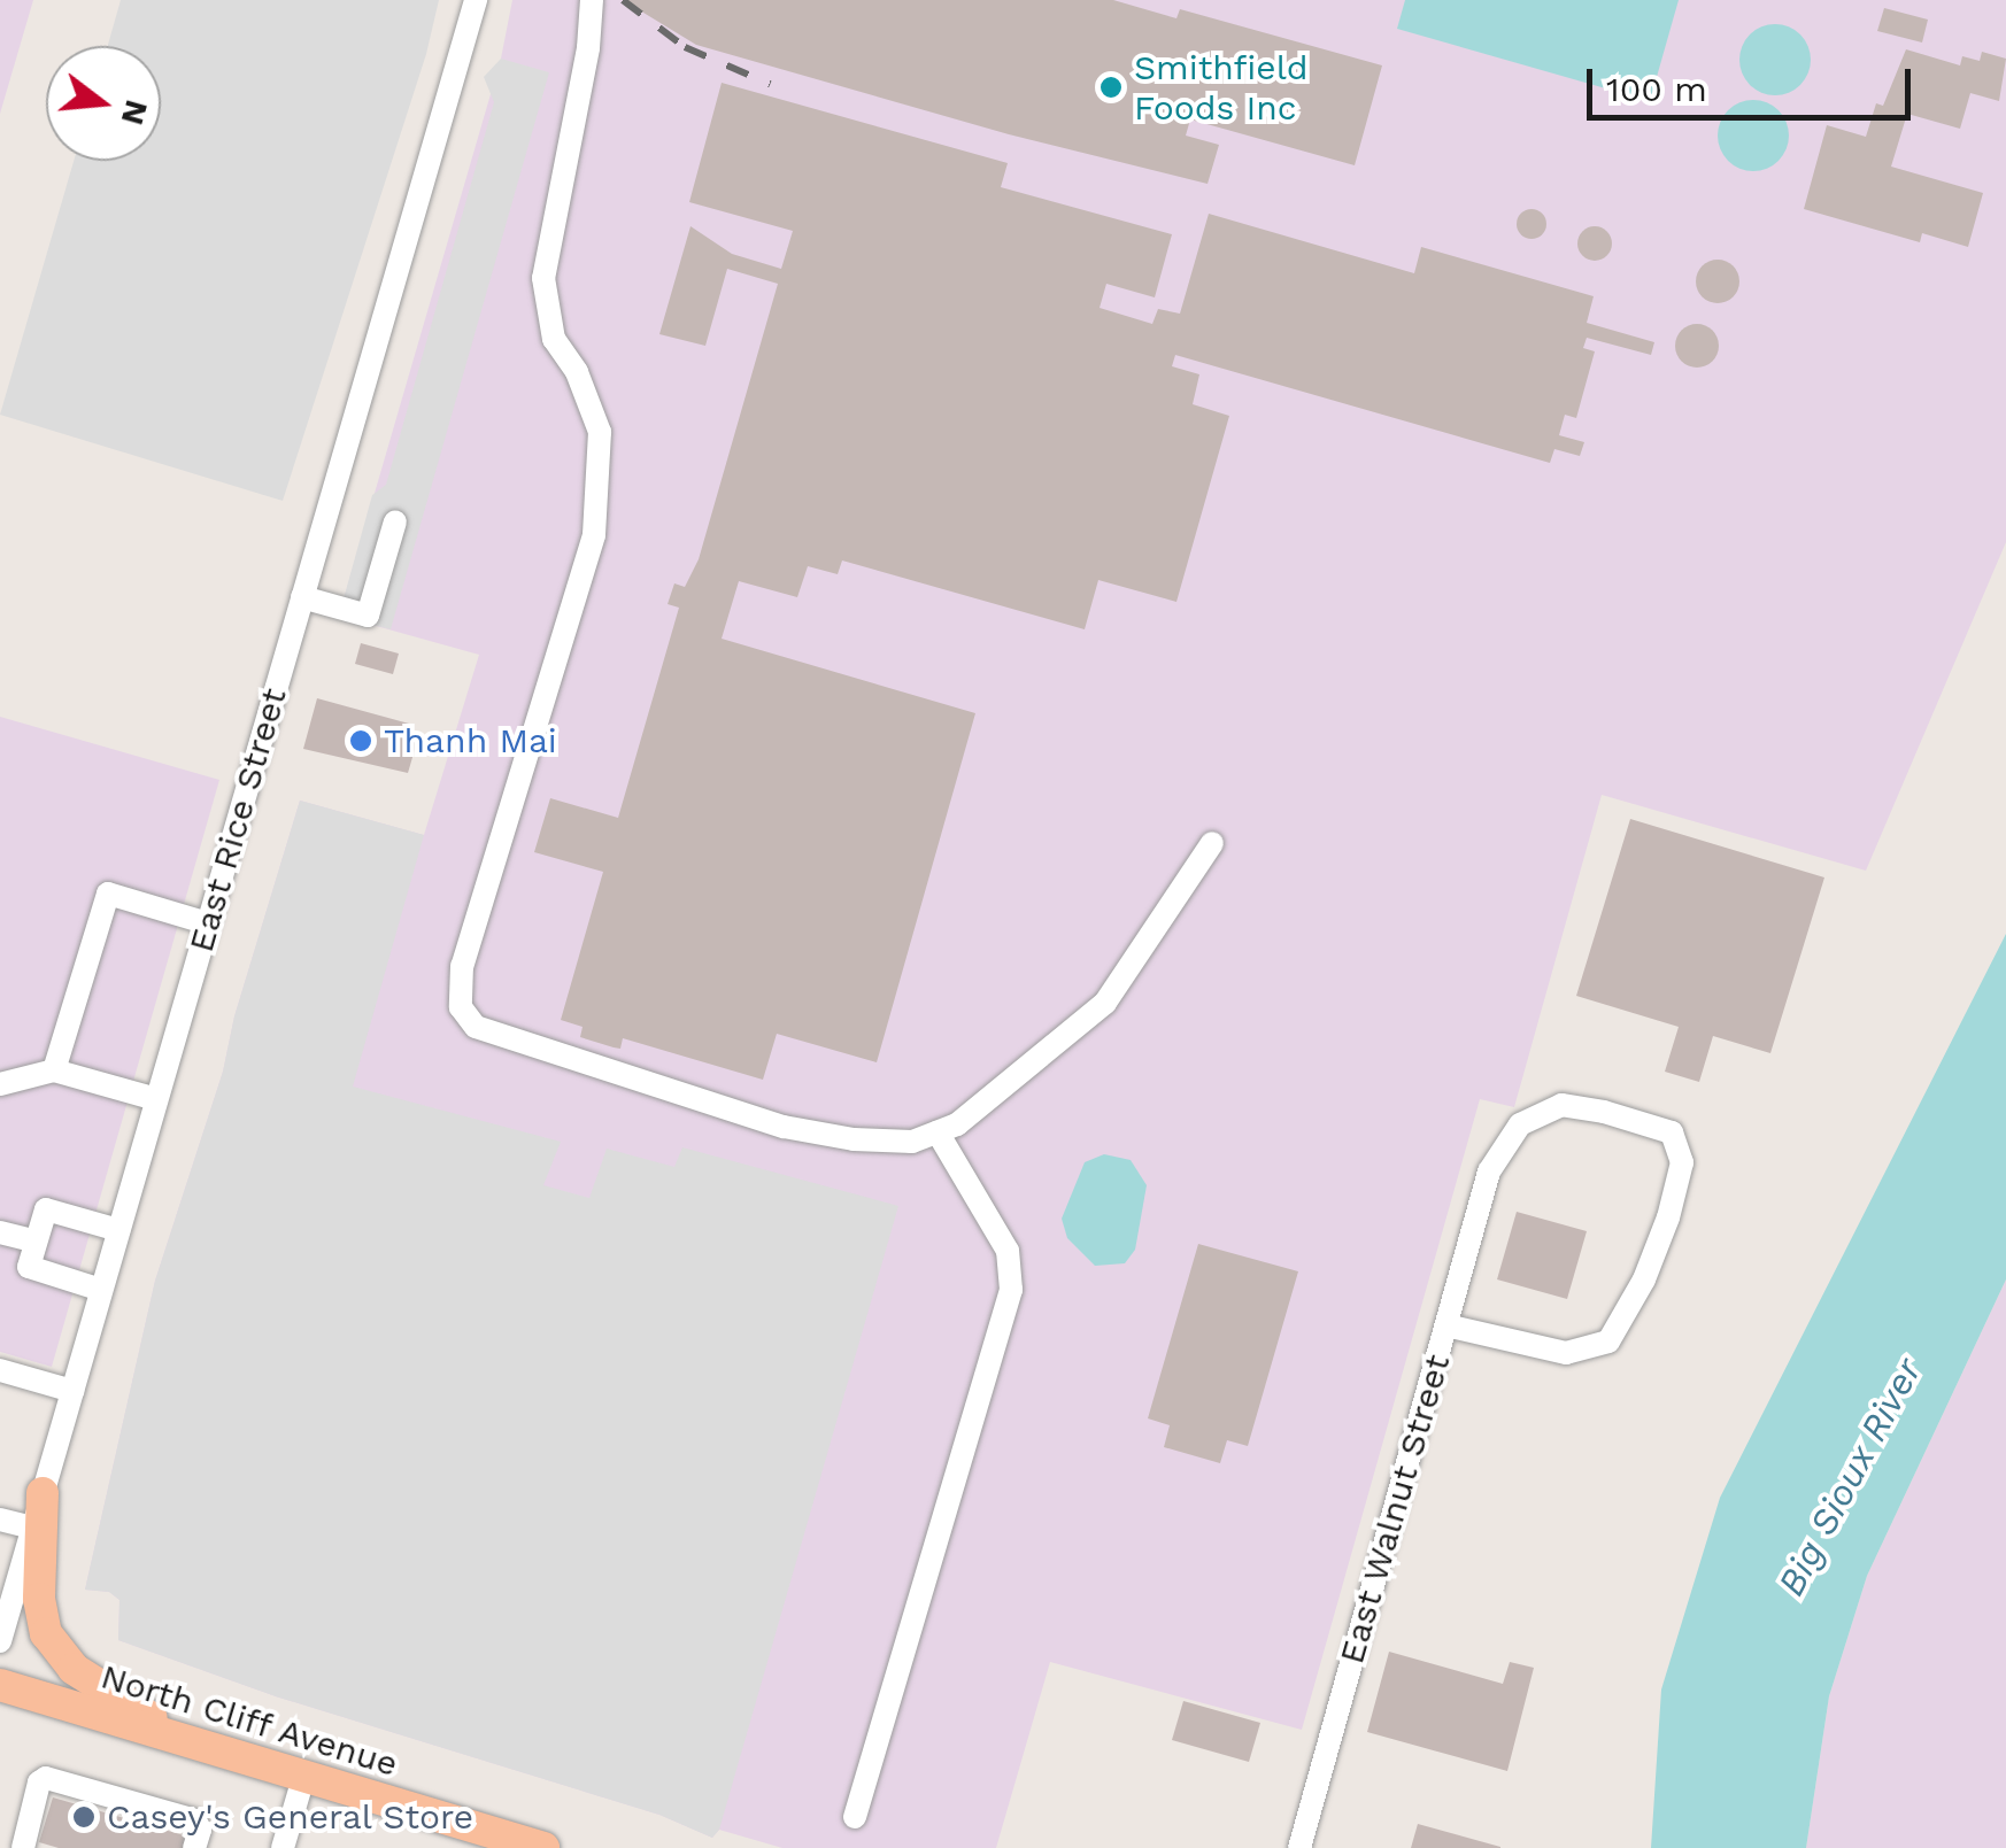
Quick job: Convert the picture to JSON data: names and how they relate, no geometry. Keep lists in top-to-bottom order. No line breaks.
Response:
{"streets":{"main road":["North Cliff Avenue"],"street":["East Rice Street","East Walnut Street"]},"water":["Big Sioux River"],"places":["Smithfield Foods Inc","Thanh Mai","Casey's General Store"],"scale_bar":"100 m","north":"right"}
